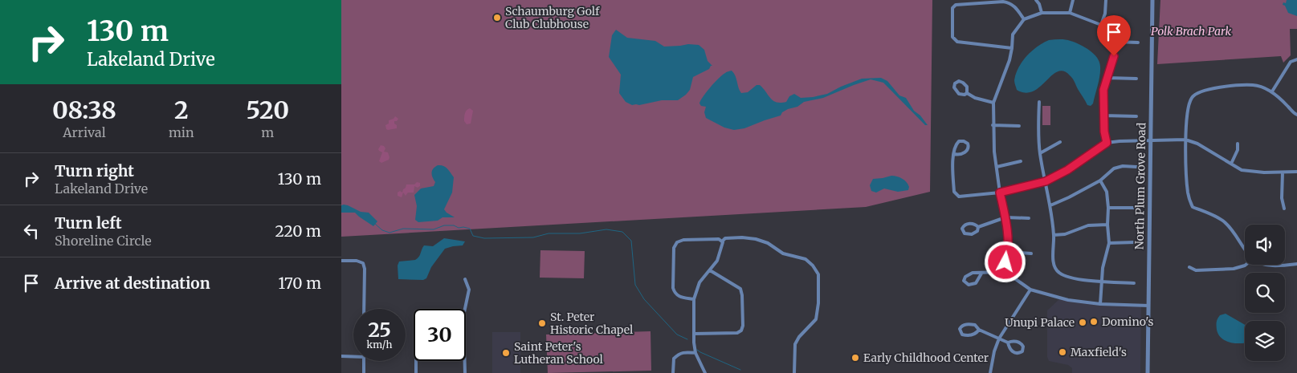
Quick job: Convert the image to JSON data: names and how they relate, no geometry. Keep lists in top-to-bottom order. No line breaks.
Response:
{"streets":{"street":["North Plum Grove Road"]},"parks":["Polk Brach Park"],"places":["Schaumburg Golf Club Clubhouse","Domino's","Unupi Palace","St. Peter Historic Chapel","Maxfield's","Saint Peter's Lutheran School","Early Childhood Center"],"page":{"turn":["130 m","Lakeland Drive"],"eta":["08:38","Arrival","2","min","520","m"],"list":[{"name":"Turn right","note":"Lakeland Drive","value":"130 m"},{"name":"Turn left","note":"Shoreline Circle","value":"220 m"},{"name":"Arrive at destination","value":"170 m"}],"speed":"25 km/h","limit":"30"}}
